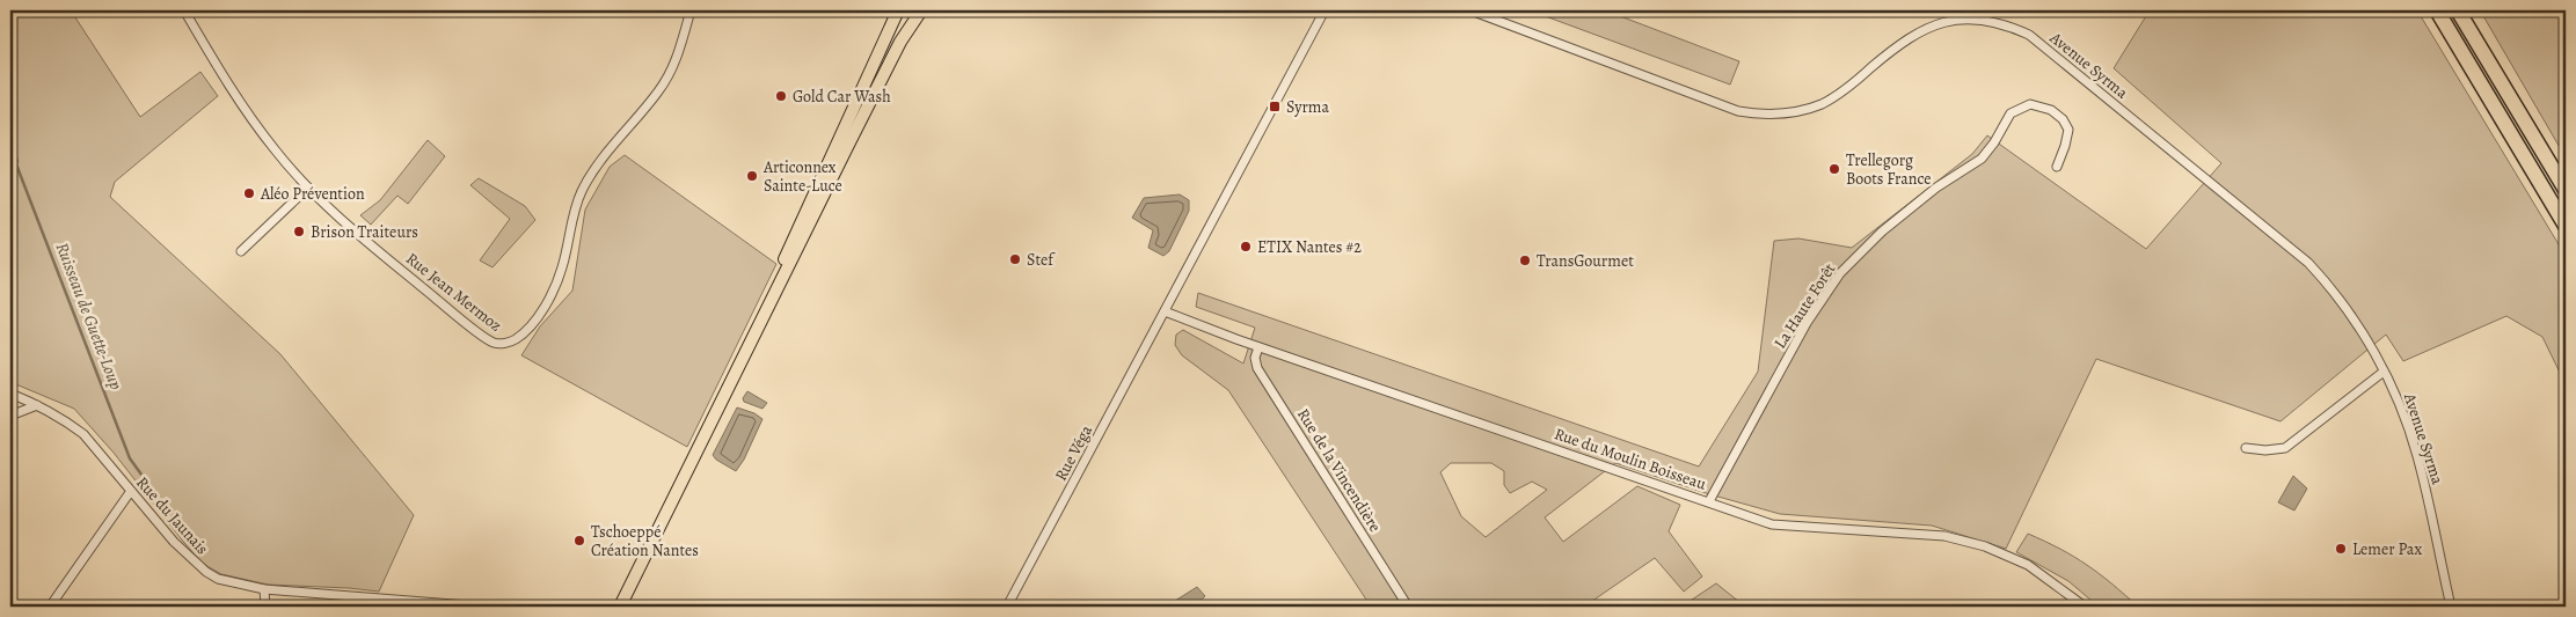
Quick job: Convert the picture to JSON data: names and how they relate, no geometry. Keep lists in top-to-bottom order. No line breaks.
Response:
{"streets":{"street":["Avenue Syrma","Rue Jean Mermoz","La Haute Forêt","Rue Véga","Rue du Moulin Boisseau","Rue de la Vincendière","Rue du Jaunais"]},"crossings":[["La Haute Forêt","Rue du Moulin Boisseau"],["Rue Véga","Rue du Moulin Boisseau"],["Rue du Moulin Boisseau","Rue de la Vincendière"]],"water":["Ruisseau de Guette-Loup"],"places":{"other":["Gold Car Wash","Trellegorg Boots France","Articonnex Sainte-Luce","Aléo Prévention","Brison Traiteurs","ETIX Nantes #2","Stef","TransGourmet","Tschoeppé Création Nantes","Lemer Pax"],"transit":["Syrma"]}}
